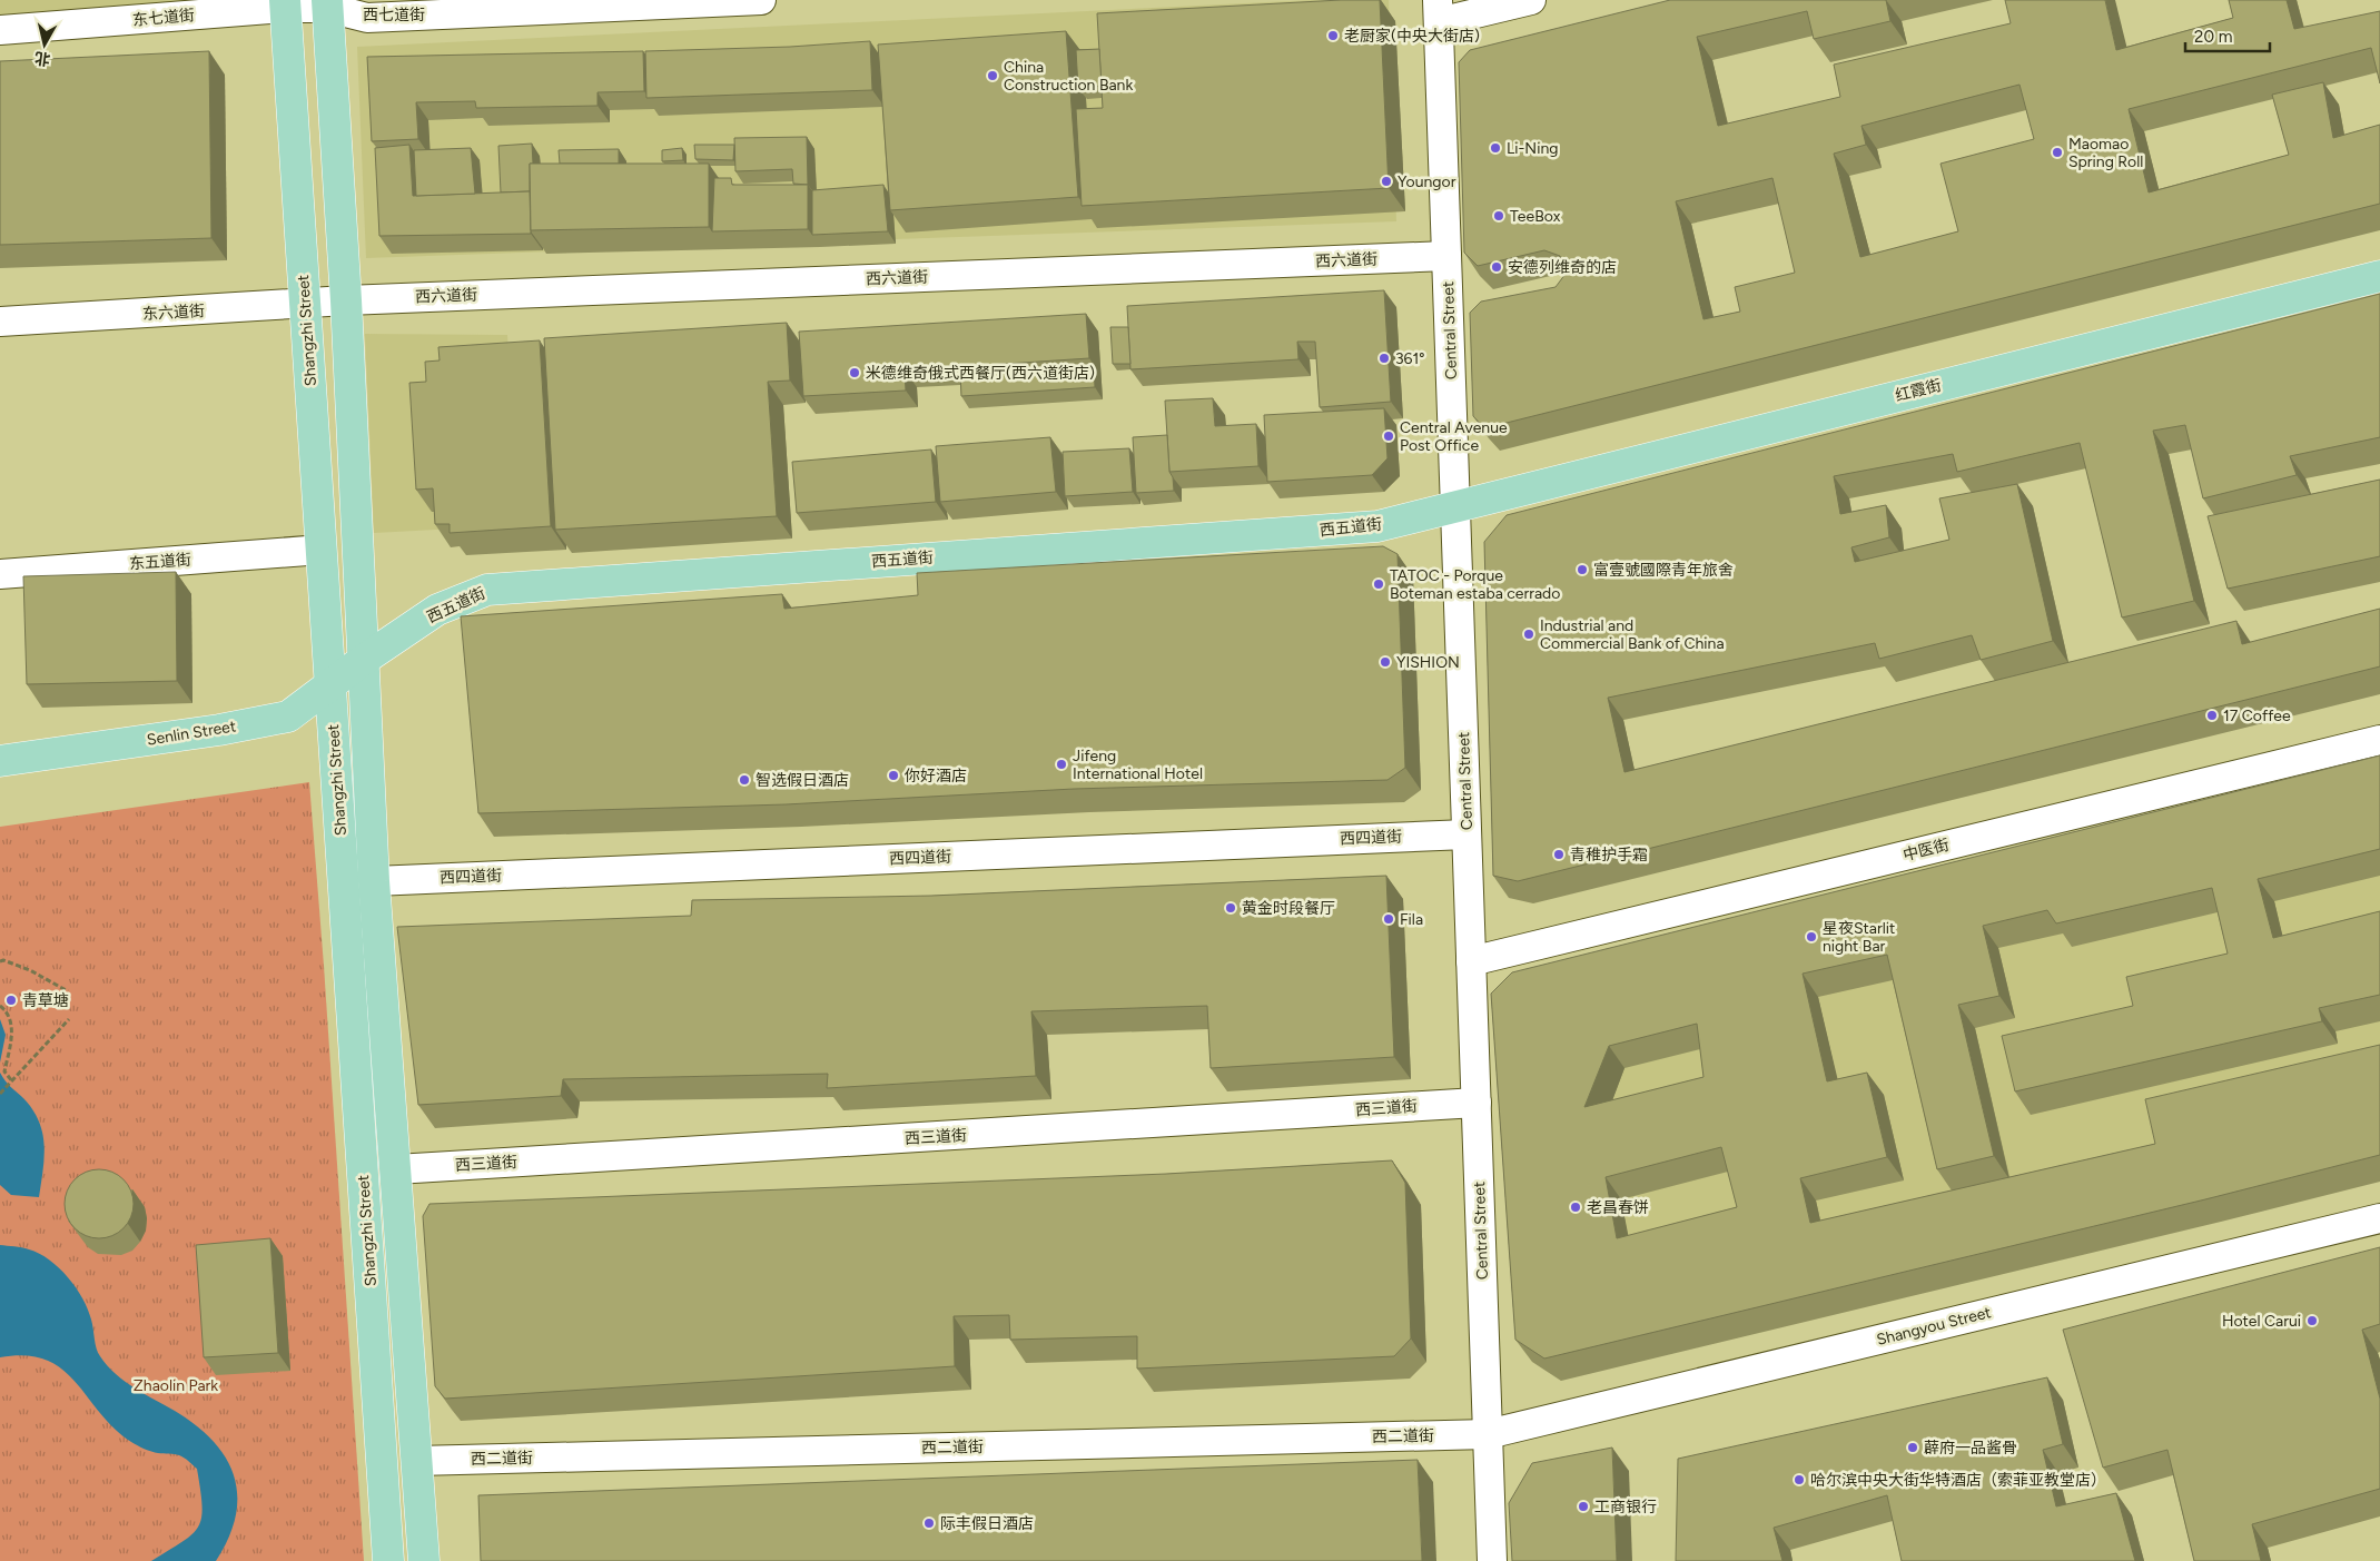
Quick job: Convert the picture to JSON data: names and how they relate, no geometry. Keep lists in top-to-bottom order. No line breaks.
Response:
{"streets":{"main road":["Shangzhi Street","红霞街","西五道街","Senlin Street"],"street":["西七道街","东七道街","西六道街","东六道街","Central Street","东五道街","西四道街","中医街","西三道街","Shangyou Street","西二道街"]},"crossings":[["西七道街","东七道街"],["西七道街","Shangzhi Street"],["东七道街","Shangzhi Street"],["西六道街","东六道街"],["西六道街","Shangzhi Street"],["西六道街","Central Street"],["东六道街","Shangzhi Street"],["Shangzhi Street","西五道街"],["Shangzhi Street","东五道街"],["Shangzhi Street","Senlin Street"],["Shangzhi Street","西四道街"],["Shangzhi Street","西三道街"],["Shangzhi Street","西二道街"],["Central Street","红霞街"],["Central Street","西五道街"],["Central Street","西四道街"],["Central Street","中医街"],["Central Street","西三道街"],["Central Street","Shangyou Street"],["Central Street","西二道街"],["红霞街","西五道街"],["西五道街","Senlin Street"],["Shangyou Street","西二道街"]],"parks":["Zhaolin Park"],"places":["老厨家(中央大街店)","China Construction Bank","Li-Ning","Maomao Spring Roll","Youngor","TeeBox","安德列维奇的店","361°","米德维奇俄式西餐厅(西六道街店)","Central Avenue Post Office","富壹號國際青年旅舍","TATOC - Porque Boteman estaba cerrado","Industrial and Commercial Bank of China","YISHION","17 Coffee","Jifeng International Hotel","你好酒店","智选假日酒店","青稚护手霜","黄金时段餐厅","Fila","星夜Starlit night Bar","青草塘","老昌春饼","Hotel Carui","薜府一品酱骨","哈尔滨中央大街华特酒店（索菲亚教堂店）","工商银行","际丰假日酒店"],"scale_bar":"20 m","north":"bottom"}
